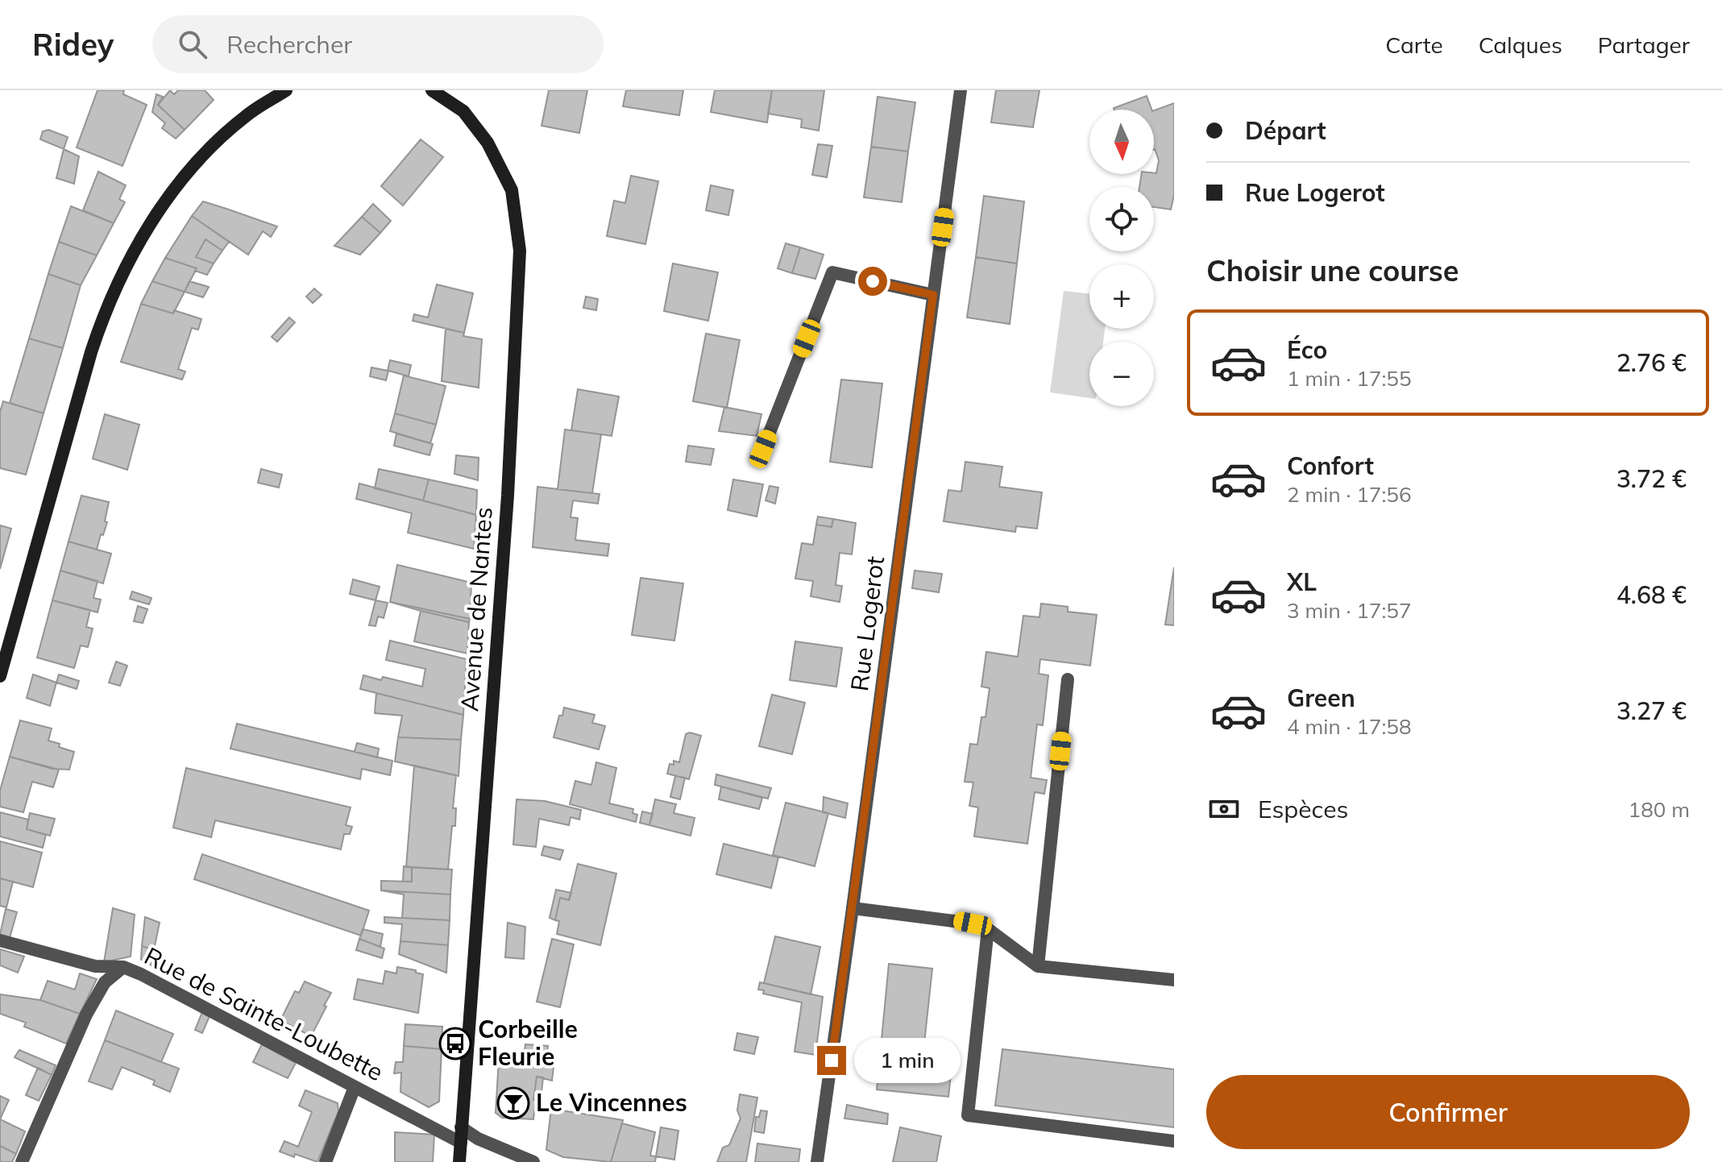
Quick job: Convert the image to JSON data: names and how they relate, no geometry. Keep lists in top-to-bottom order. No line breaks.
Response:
{"streets":{"main road":["Avenue de Nantes"],"street":["Rue Logerot","Rue de Sainte-Loubette"]},"crossings":[["Avenue de Nantes","Rue de Sainte-Loubette"]],"places":{"bus stop":["Corbeille Fleurie"],"bar":["Le Vincennes"]},"north":"bottom","page":{"header":"Ridey","search":"Rechercher","nav":["Carte","Calques","Partager"],"banner":["Départ","Rue Logerot"],"map_buttons":["+","−"],"heading":"Choisir une course","list":[{"name":"Éco","note":"1 min · 17:55","value":"2.76 €"},{"name":"Confort","note":"2 min · 17:56","value":"3.72 €"},{"name":"XL","note":"3 min · 17:57","value":"4.68 €"},{"name":"Green","note":"4 min · 17:58","value":"3.27 €"}],"pay":["Espèces","180 m"],"bubble":"1 min","buttons":"Confirmer"}}
